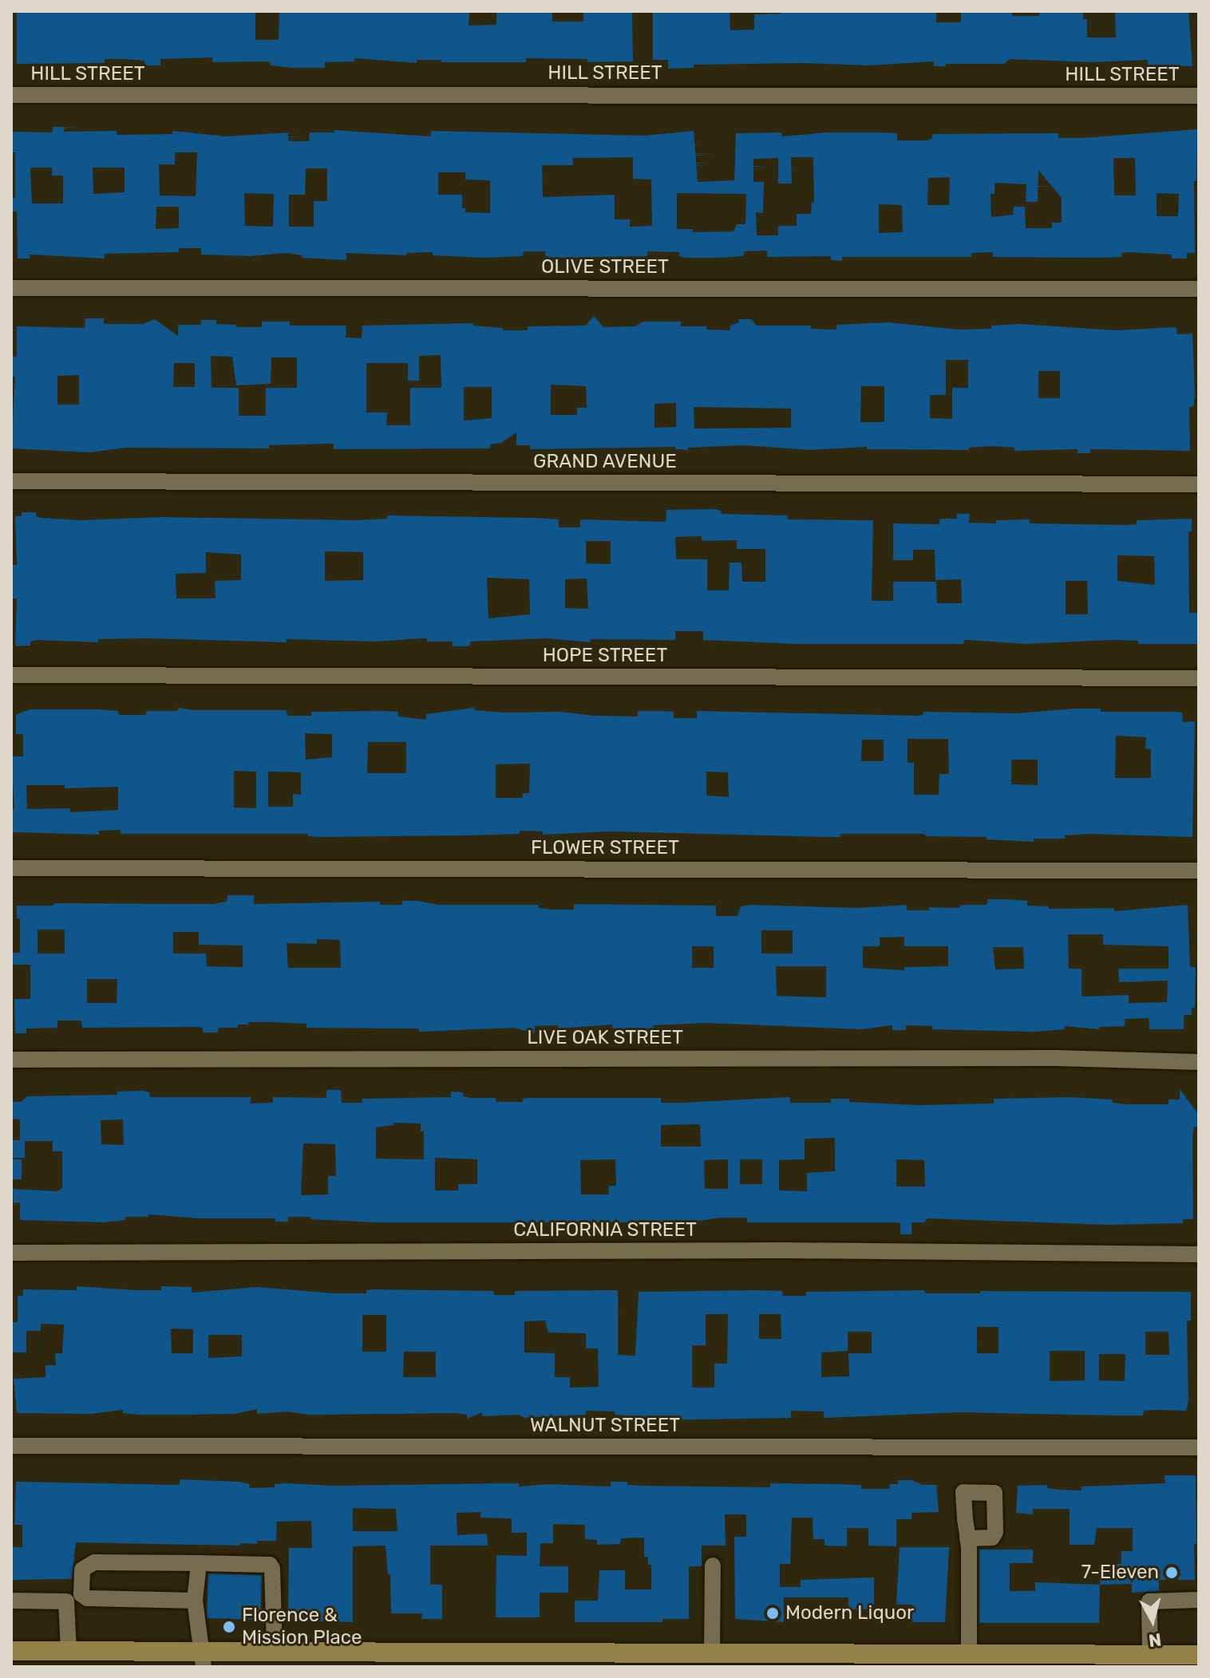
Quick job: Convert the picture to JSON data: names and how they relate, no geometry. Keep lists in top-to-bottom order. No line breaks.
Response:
{"streets":{"street":["HILL STREET","OLIVE STREET","GRAND AVENUE","HOPE STREET","FLOWER STREET","LIVE OAK STREET","CALIFORNIA STREET","WALNUT STREET"]},"places":["7-Eleven","Modern Liquor","Florence & Mission Place"],"north":"bottom"}
